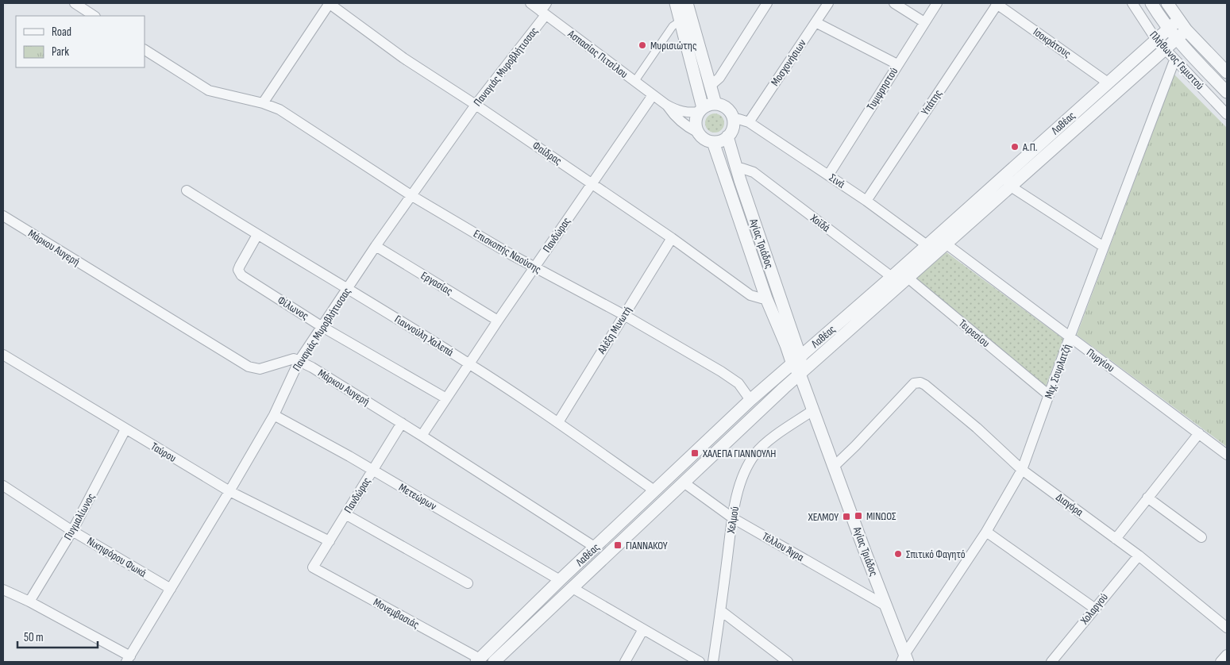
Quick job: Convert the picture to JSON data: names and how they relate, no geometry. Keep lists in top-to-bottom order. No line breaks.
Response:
{"streets":{"street":["Ισοκράτους","Ασπασίας Πιτσίλου","Πλήθωνος Γεμιστού","Μοσχονήσιων","Παναγιάς Μυροβλήτισσας","Τυμφρηστού","Υπάτης","Λαθέας","Φαίδρας","Σινά","Χοϊδά","Πανδώρας","Αγίας Τριάδος","Μάρκου Αυγερή","Επισκοπής Ναούσης","Εργασίας","Φίλωνος","Αλέξη Μινωτή","Τειρεσίου","Γιαννούλη Χαλεπά","Πυργίου","Μιχ. Σουρλατζή","Ταύρου","Μετεώρων","Διαγόρα","Πυγμαλίωνος","Χελμού","Τέλλου Άγρα","Νικηφόρου Φωκά","Χολαργού","Μονεμβασιάς"]},"crossings":[["Ισοκράτους","Υπάτης"],["Ισοκράτους","Λαθέας"],["Ασπασίας Πιτσίλου","Παναγιάς Μυροβλήτισσας"],["Ασπασίας Πιτσίλου","Σινά"],["Ασπασίας Πιτσίλου","Πανδώρας"],["Ασπασίας Πιτσίλου","Αγίας Τριάδος"],["Πλήθωνος Γεμιστού","Λαθέας"],["Πλήθωνος Γεμιστού","Μιχ. Σουρλατζή"],["Μοσχονήσιων","Σινά"],["Παναγιάς Μυροβλήτισσας","Φαίδρας"],["Παναγιάς Μυροβλήτισσας","Μάρκου Αυγερή"],["Παναγιάς Μυροβλήτισσας","Επισκοπής Ναούσης"],["Παναγιάς Μυροβλήτισσας","Εργασίας"],["Παναγιάς Μυροβλήτισσας","Φίλωνος"],["Παναγιάς Μυροβλήτισσας","Γιαννούλη Χαλεπά"],["Παναγιάς Μυροβλήτισσας","Ταύρου"],["Παναγιάς Μυροβλήτισσας","Μετεώρων"],["Παναγιάς Μυροβλήτισσας","Νικηφόρου Φωκά"],["Τυμφρηστού","Σινά"],["Υπάτης","Σινά"],["Λαθέας","Σινά"],["Λαθέας","Χοϊδά"],["Λαθέας","Αγίας Τριάδος"],["Λαθέας","Μάρκου Αυγερή"],["Λαθέας","Επισκοπής Ναούσης"],["Λαθέας","Τειρεσίου"],["Λαθέας","Γιαννούλη Χαλεπά"],["Λαθέας","Πυργίου"],["Λαθέας","Μετεώρων"],["Λαθέας","Τέλλου Άγρα"],["Λαθέας","Μονεμβασιάς"],["Φαίδρας","Πανδώρας"],["Φαίδρας","Αγίας Τριάδος"],["Φαίδρας","Αλέξη Μινωτή"],["Σινά","Αγίας Τριάδος"],["Χοϊδά","Αγίας Τριάδος"],["Χοϊδά","Τειρεσίου"],["Πανδώρας","Μάρκου Αυγερή"],["Πανδώρας","Επισκοπής Ναούσης"],["Πανδώρας","Εργασίας"],["Πανδώρας","Φίλωνος"],["Πανδώρας","Γιαννούλη Χαλεπά"],["Πανδώρας","Ταύρου"],["Πανδώρας","Μετεώρων"],["Πανδώρας","Μονεμβασιάς"],["Αγίας Τριάδος","Μιχ. Σουρλατζή"],["Αγίας Τριάδος","Διαγόρα"],["Αγίας Τριάδος","Χελμού"],["Αγίας Τριάδος","Τέλλου Άγρα"],["Επισκοπής Ναούσης","Αλέξη Μινωτή"],["Φίλωνος","Γιαννούλη Χαλεπά"],["Αλέξη Μινωτή","Γιαννούλη Χαλεπά"],["Τειρεσίου","Μιχ. Σουρλατζή"],["Πυργίου","Μιχ. Σουρλατζή"],["Μιχ. Σουρλατζή","Διαγόρα"],["Ταύρου","Πυγμαλίωνος"],["Διαγόρα","Χολαργού"],["Πυγμαλίωνος","Νικηφόρου Φωκά"],["Χελμού","Τέλλου Άγρα"]],"places":{"other":["Μυρισιώτης","Α.Π.","Σπιτικό Φαγητό"],"transit":["ΧΑΛΕΠΑ ΓΙΑΝΝΟΥΛΗ","ΜΙΝΩΟΣ","ΧΕΛΜΟΥ","ΓΙΑΝΝΑΚΟΥ"]},"legend":["Road","Park"],"scale_bar":"50 m"}
